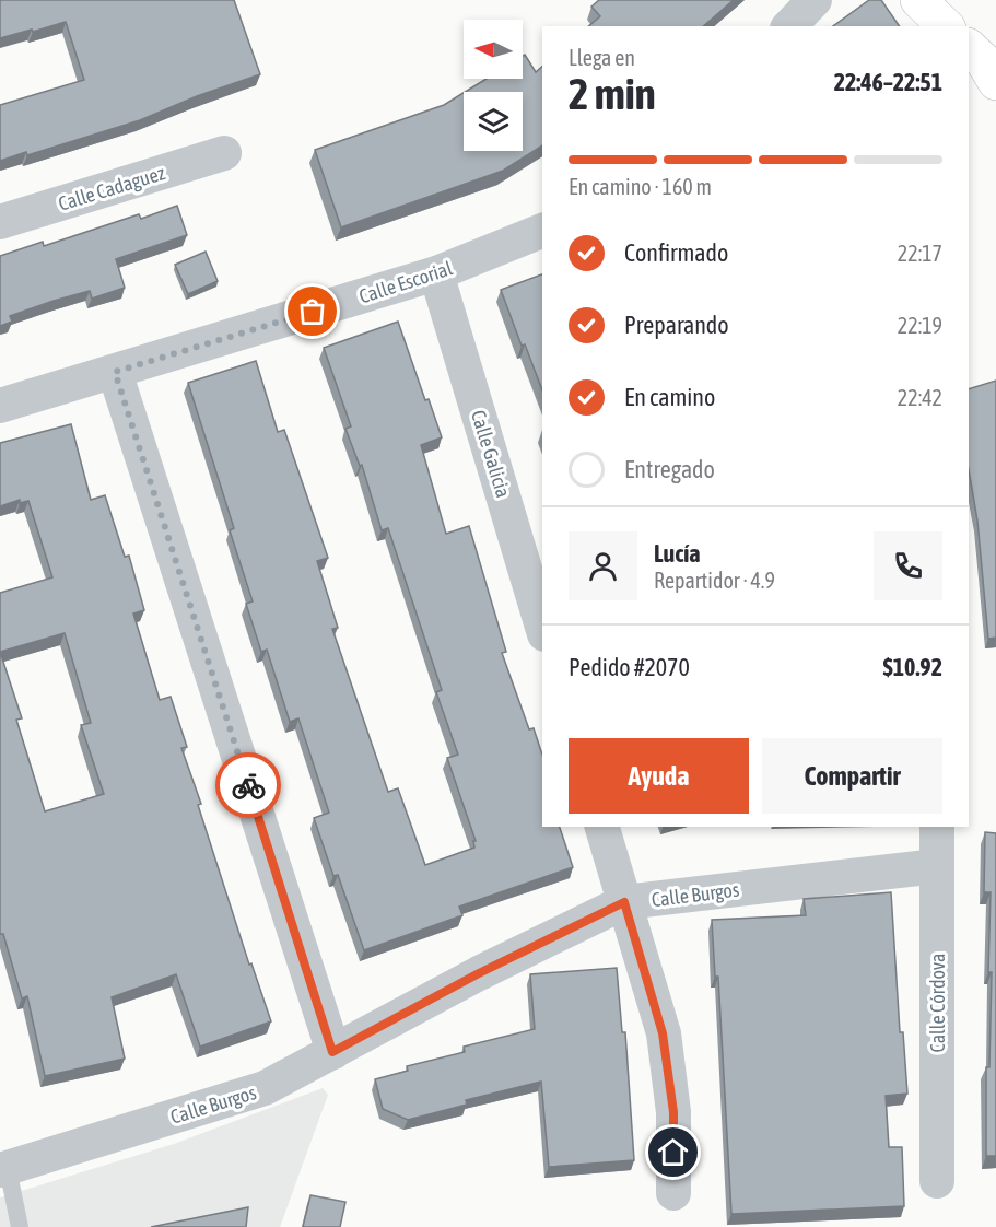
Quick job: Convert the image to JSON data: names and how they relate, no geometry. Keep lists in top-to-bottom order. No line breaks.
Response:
{"streets":{"street":["Calle Cadaguez","Calle Escorial","Calle Galicia","Calle Burgos","Calle Córdova"]},"crossings":[["Calle Escorial","Calle Galicia"],["Calle Burgos","Calle Córdova"]],"north":"left","page":{"heading":["2 min","Llega en","22:46–22:51"],"panel":["Lucía","Repartidor · 4.9","Pedido #2070","$10.92"],"bar":"En camino · 160 m","list":[["Confirmado","22:17"],["Preparando","22:19"],["En camino","22:42"],"Entregado"],"buttons":["Ayuda","Compartir"]}}
